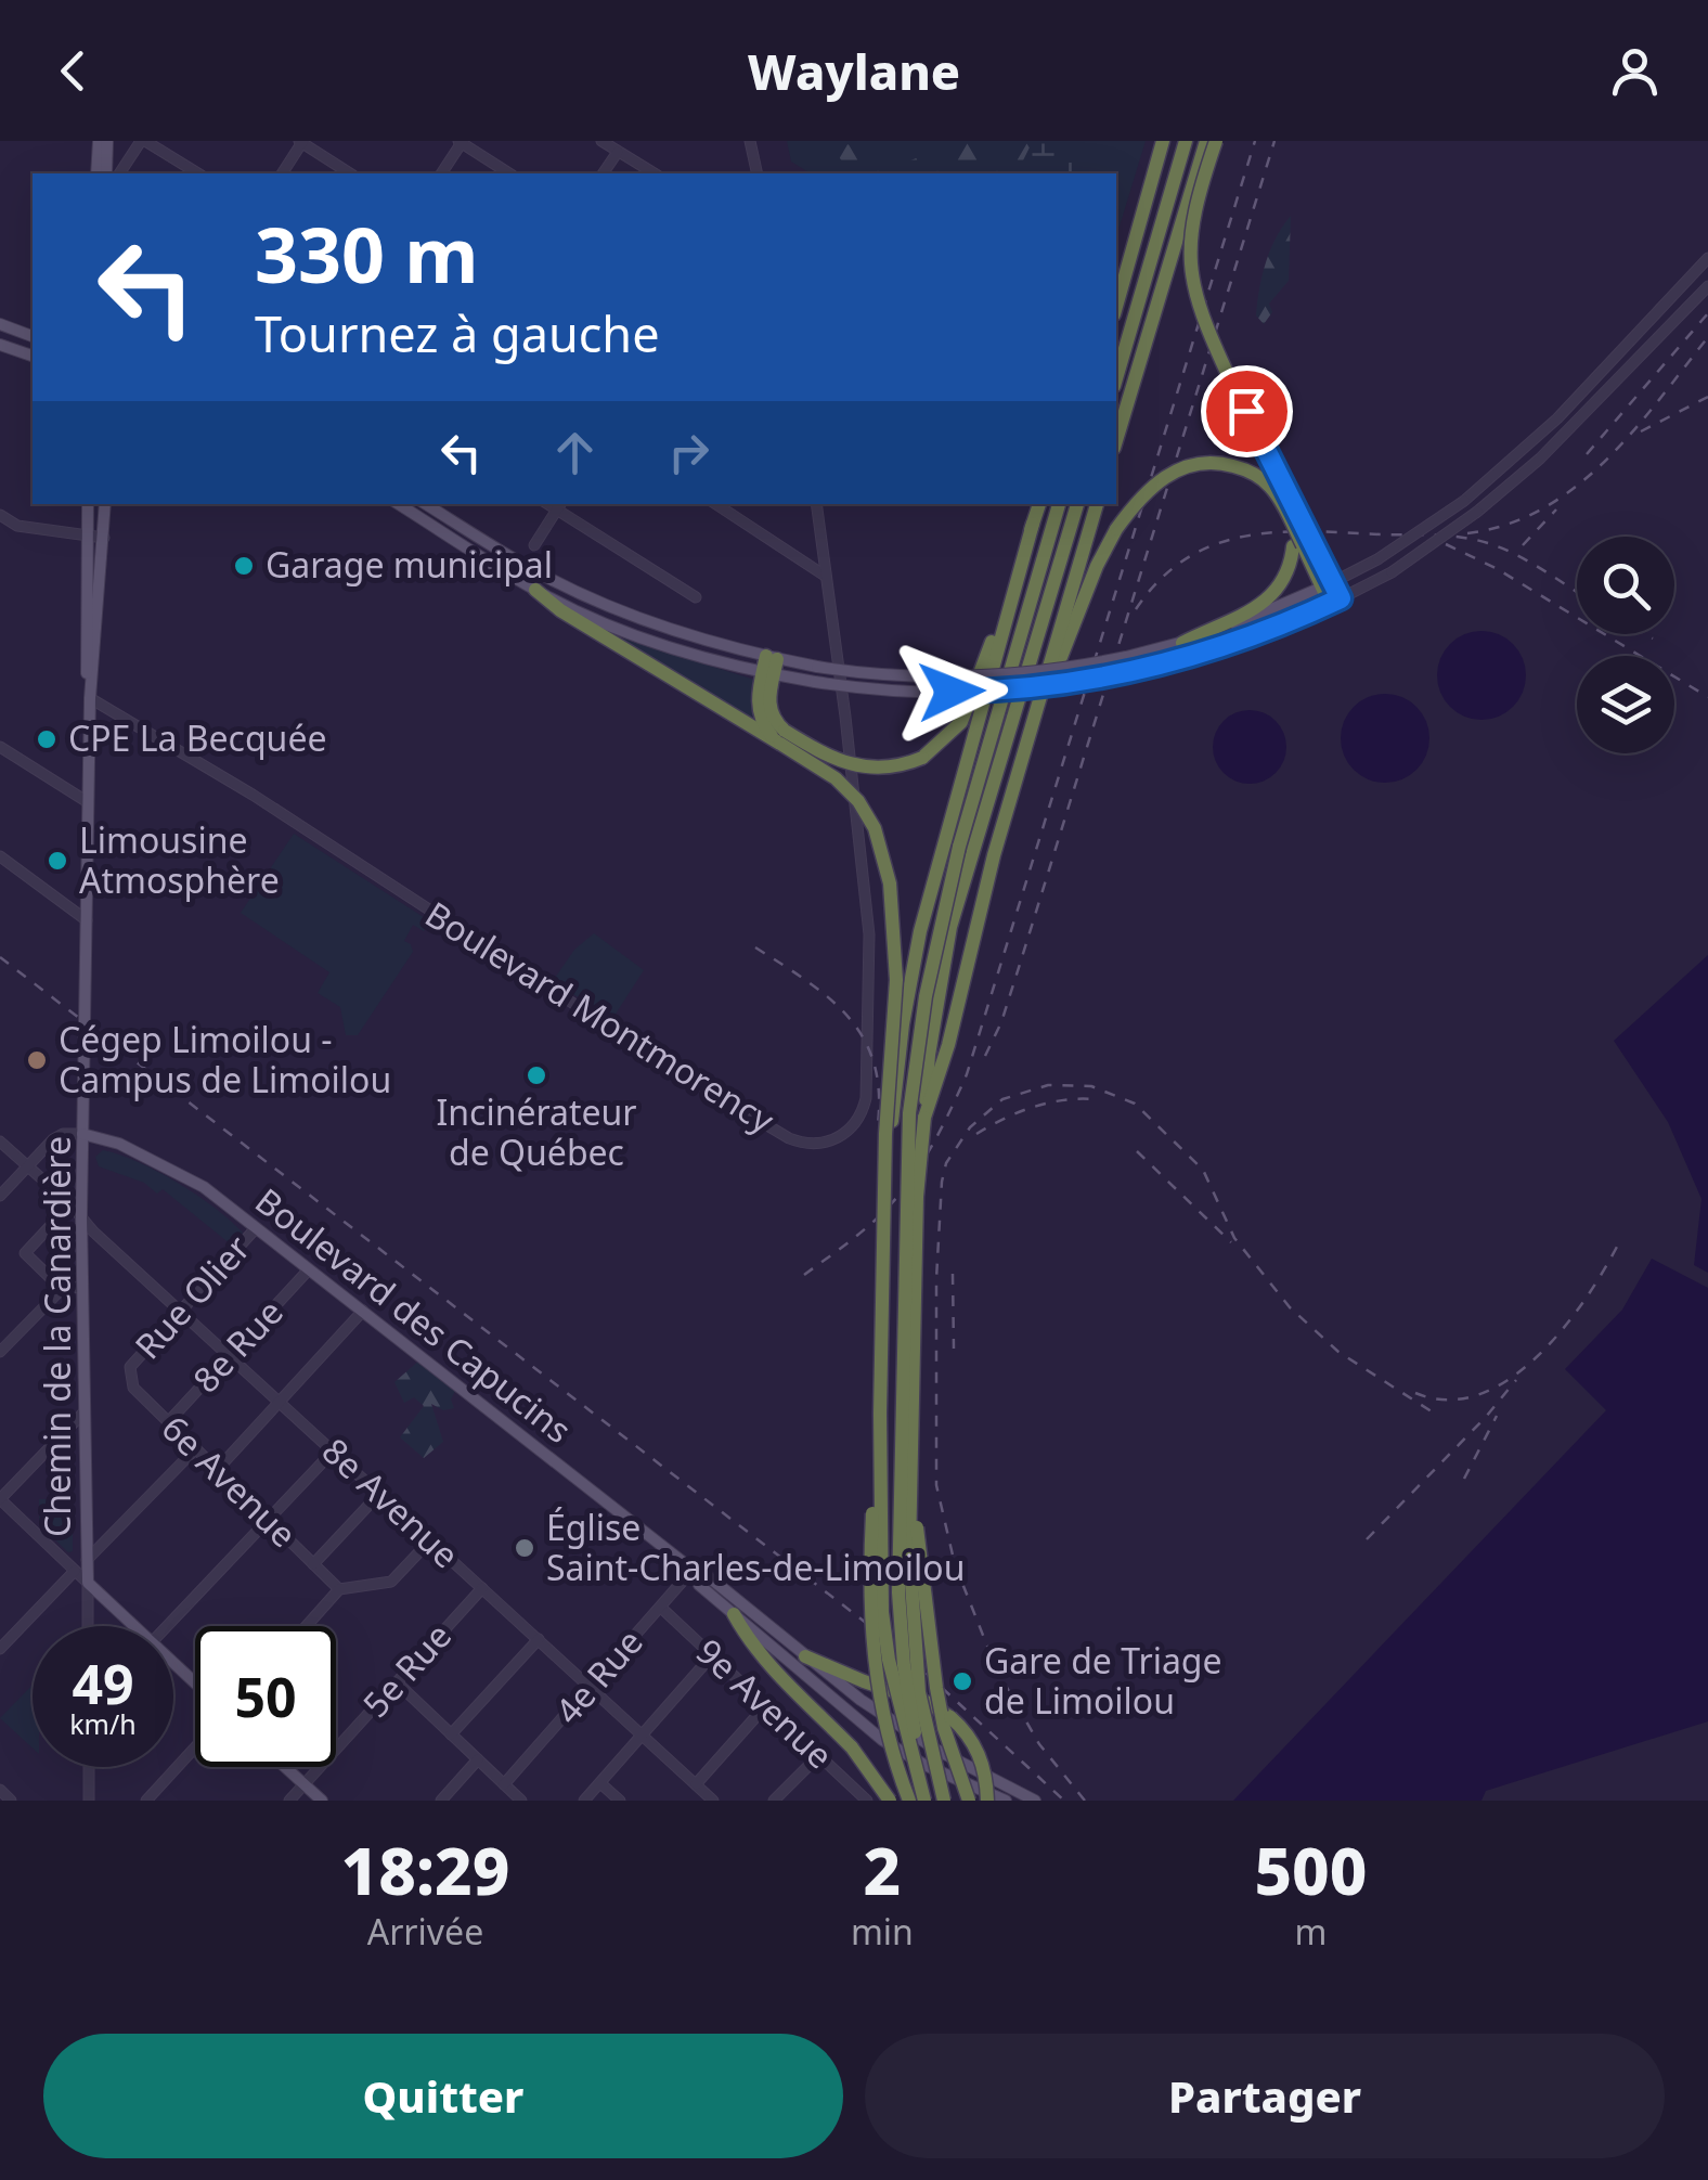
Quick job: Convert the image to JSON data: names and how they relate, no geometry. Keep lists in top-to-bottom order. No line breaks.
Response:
{"streets":{"main road":["Boulevard des Capucins","Chemin de la Canardière"],"street":["Boulevard Montmorency","Rue Olier","8e Rue","6e Avenue","8e Avenue","5e Rue","4e Rue","9e Avenue"]},"crossings":[["Boulevard Montmorency","Chemin de la Canardière"],["Rue Olier","Boulevard des Capucins"],["Rue Olier","6e Avenue"],["Rue Olier","8e Avenue"],["Boulevard des Capucins","Chemin de la Canardière"],["Boulevard des Capucins","8e Rue"],["Boulevard des Capucins","4e Rue"],["Chemin de la Canardière","8e Rue"],["Chemin de la Canardière","8e Avenue"],["8e Rue","6e Avenue"],["8e Rue","8e Avenue"],["8e Avenue","5e Rue"],["8e Avenue","4e Rue"],["4e Rue","9e Avenue"]],"places":["Garage municipal","CPE La Becquée","Limousine Atmosphère","Cégep Limoilou - Campus de Limoilou","Incinérateur de Québec","Église Saint-Charles-de-Limoilou","Gare de Triage de Limoilou"],"page":{"header":"Waylane","turn":["330 m","Tournez à gauche"],"speed":"49 km/h","limit":"50","eta":["18:29","Arrivée","2","min","500","m"],"buttons":["Quitter","Partager"]}}
